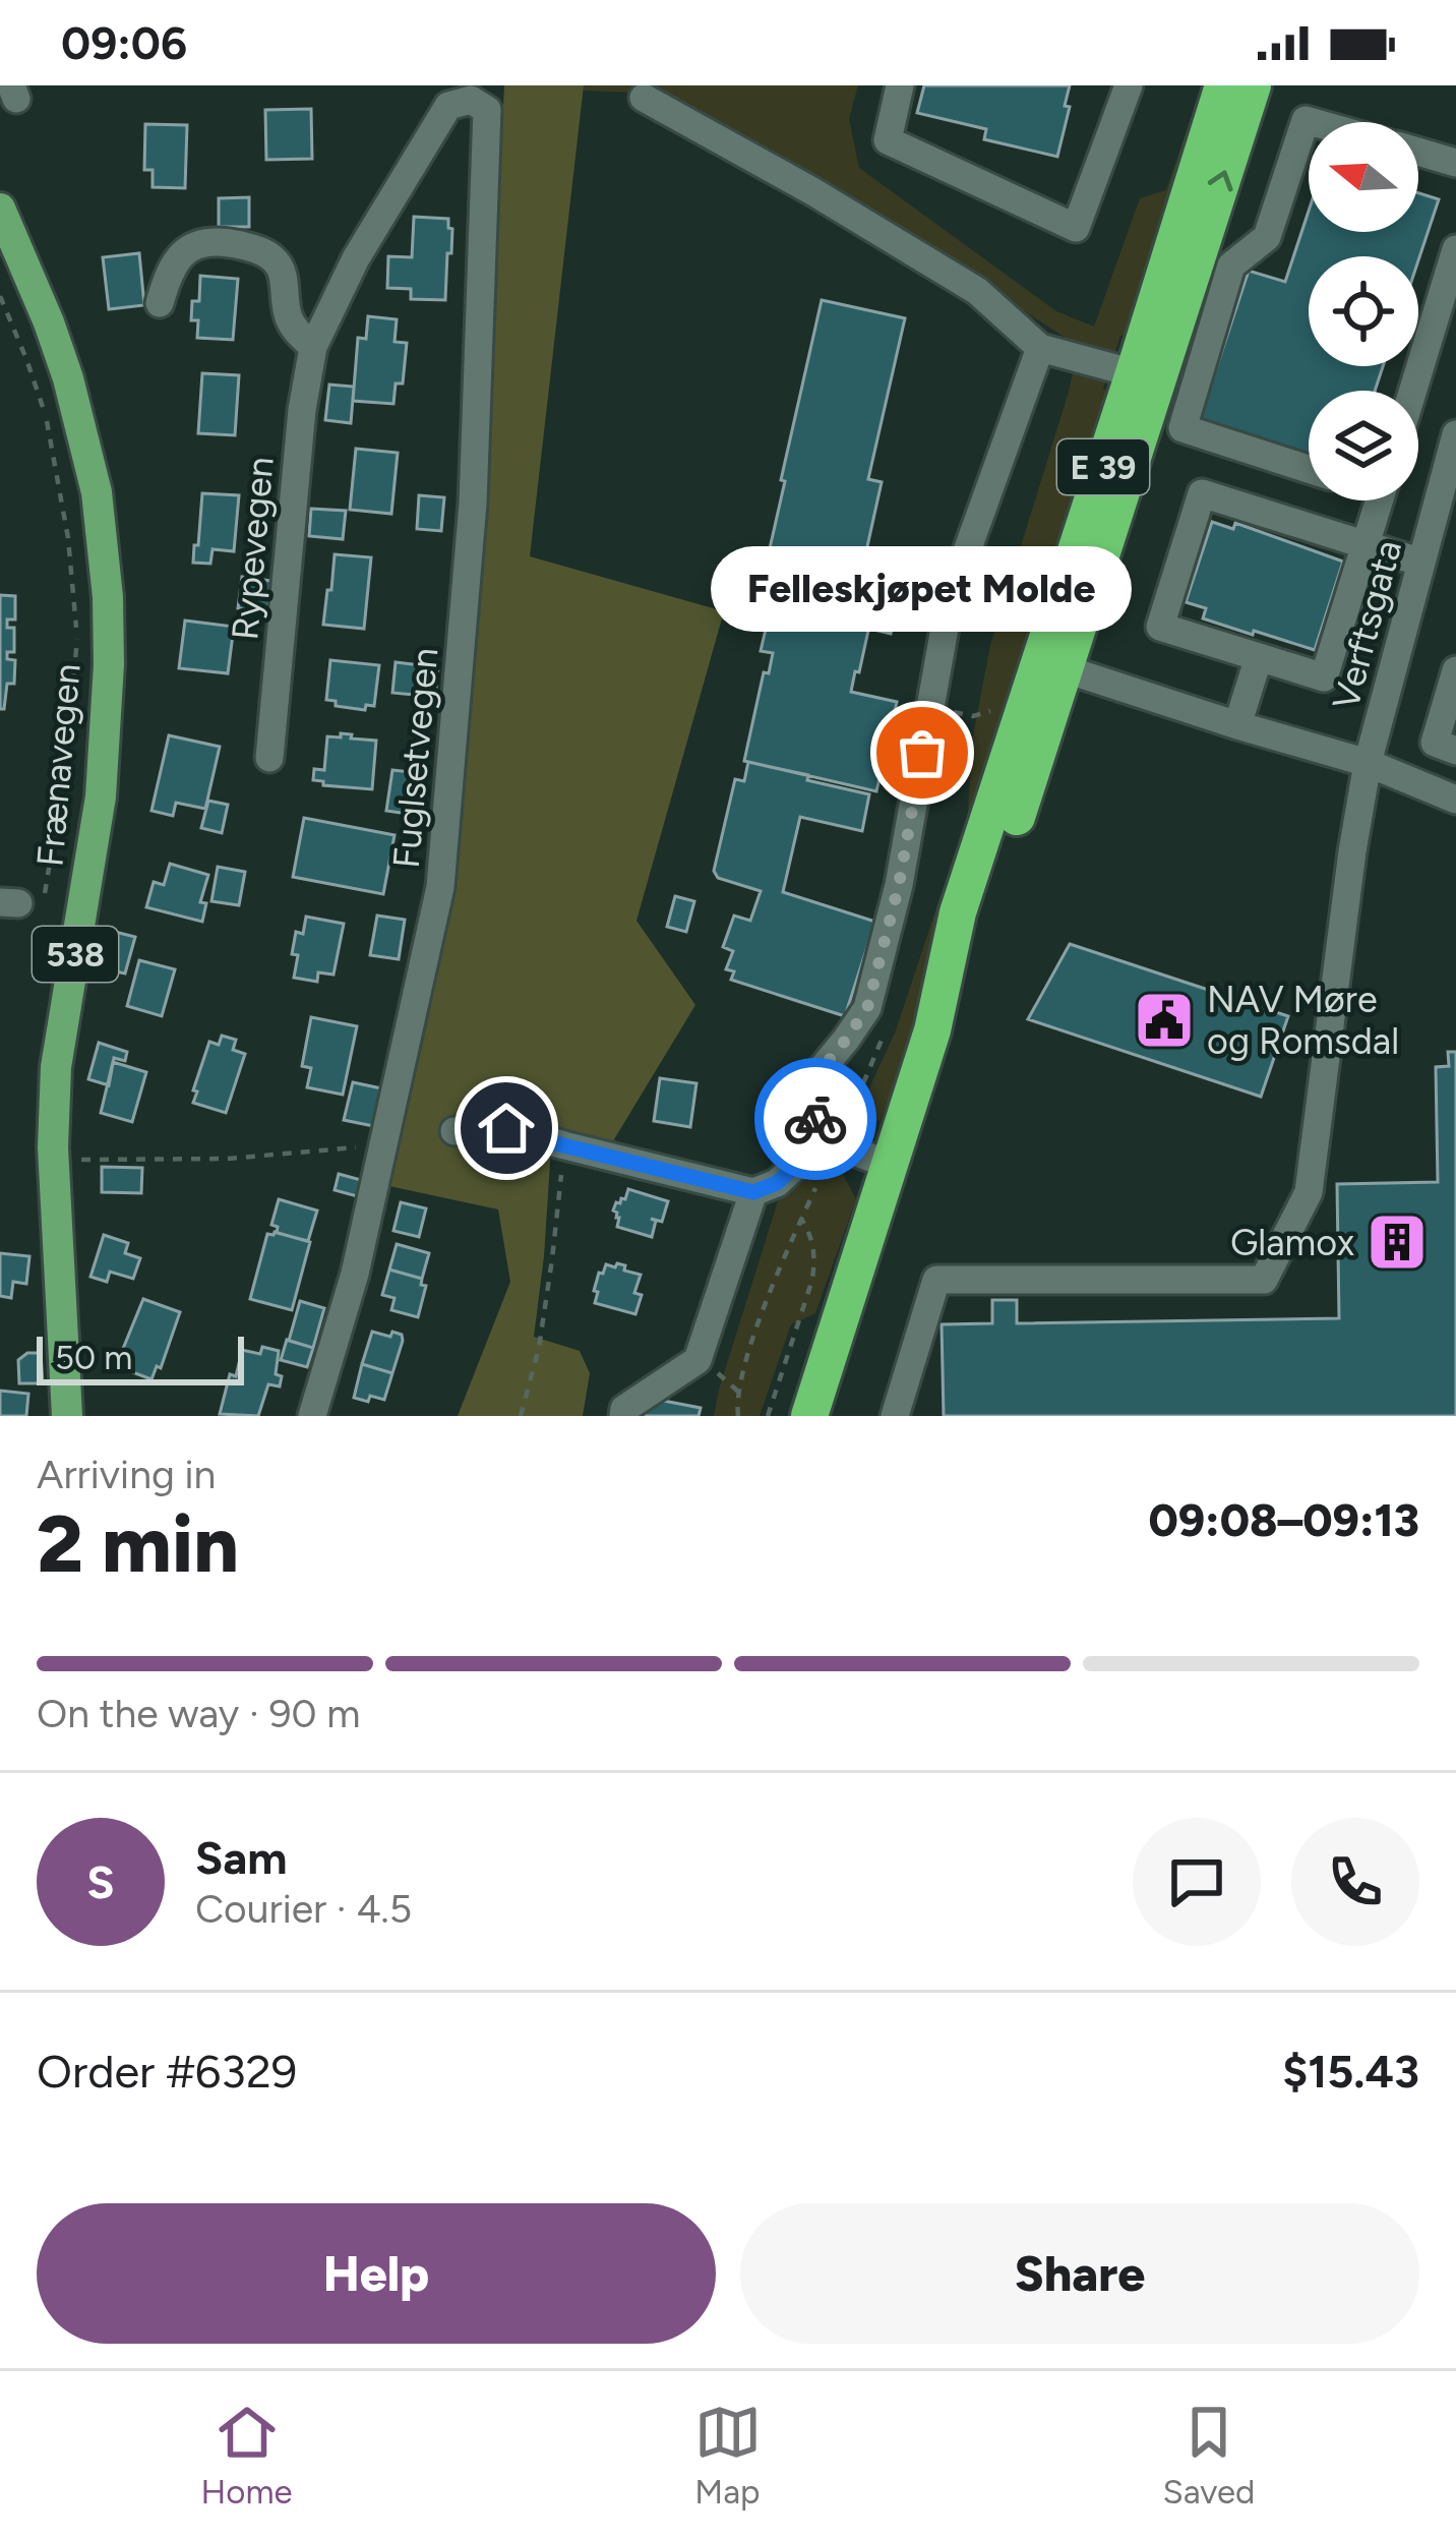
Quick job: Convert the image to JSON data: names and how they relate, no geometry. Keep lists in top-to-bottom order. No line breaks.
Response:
{"streets":{"highway":["E 39"],"main road":["Frænavegen","538"],"street":["Rypevegen","Verftsgata","Fuglsetvegen"]},"crossings":[["Rypevegen","Fuglsetvegen"]],"places":{"other":["Felleskjøpet Molde"],"public building":["NAV Møre og Romsdal"],"building":["Glamox"]},"scale_bar":"50 m","north":"left","page":{"status":"09:06","bubble":"Felleskjøpet Molde","scale":"50 m","heading":["2 min","Arriving in","09:08–09:13"],"panel":["Sam","Courier · 4.5","Order #6329","$15.43"],"bar":"On the way · 90 m","round":"S","buttons":["Help","Share"],"tabs":["Home","Map","Saved"]}}
